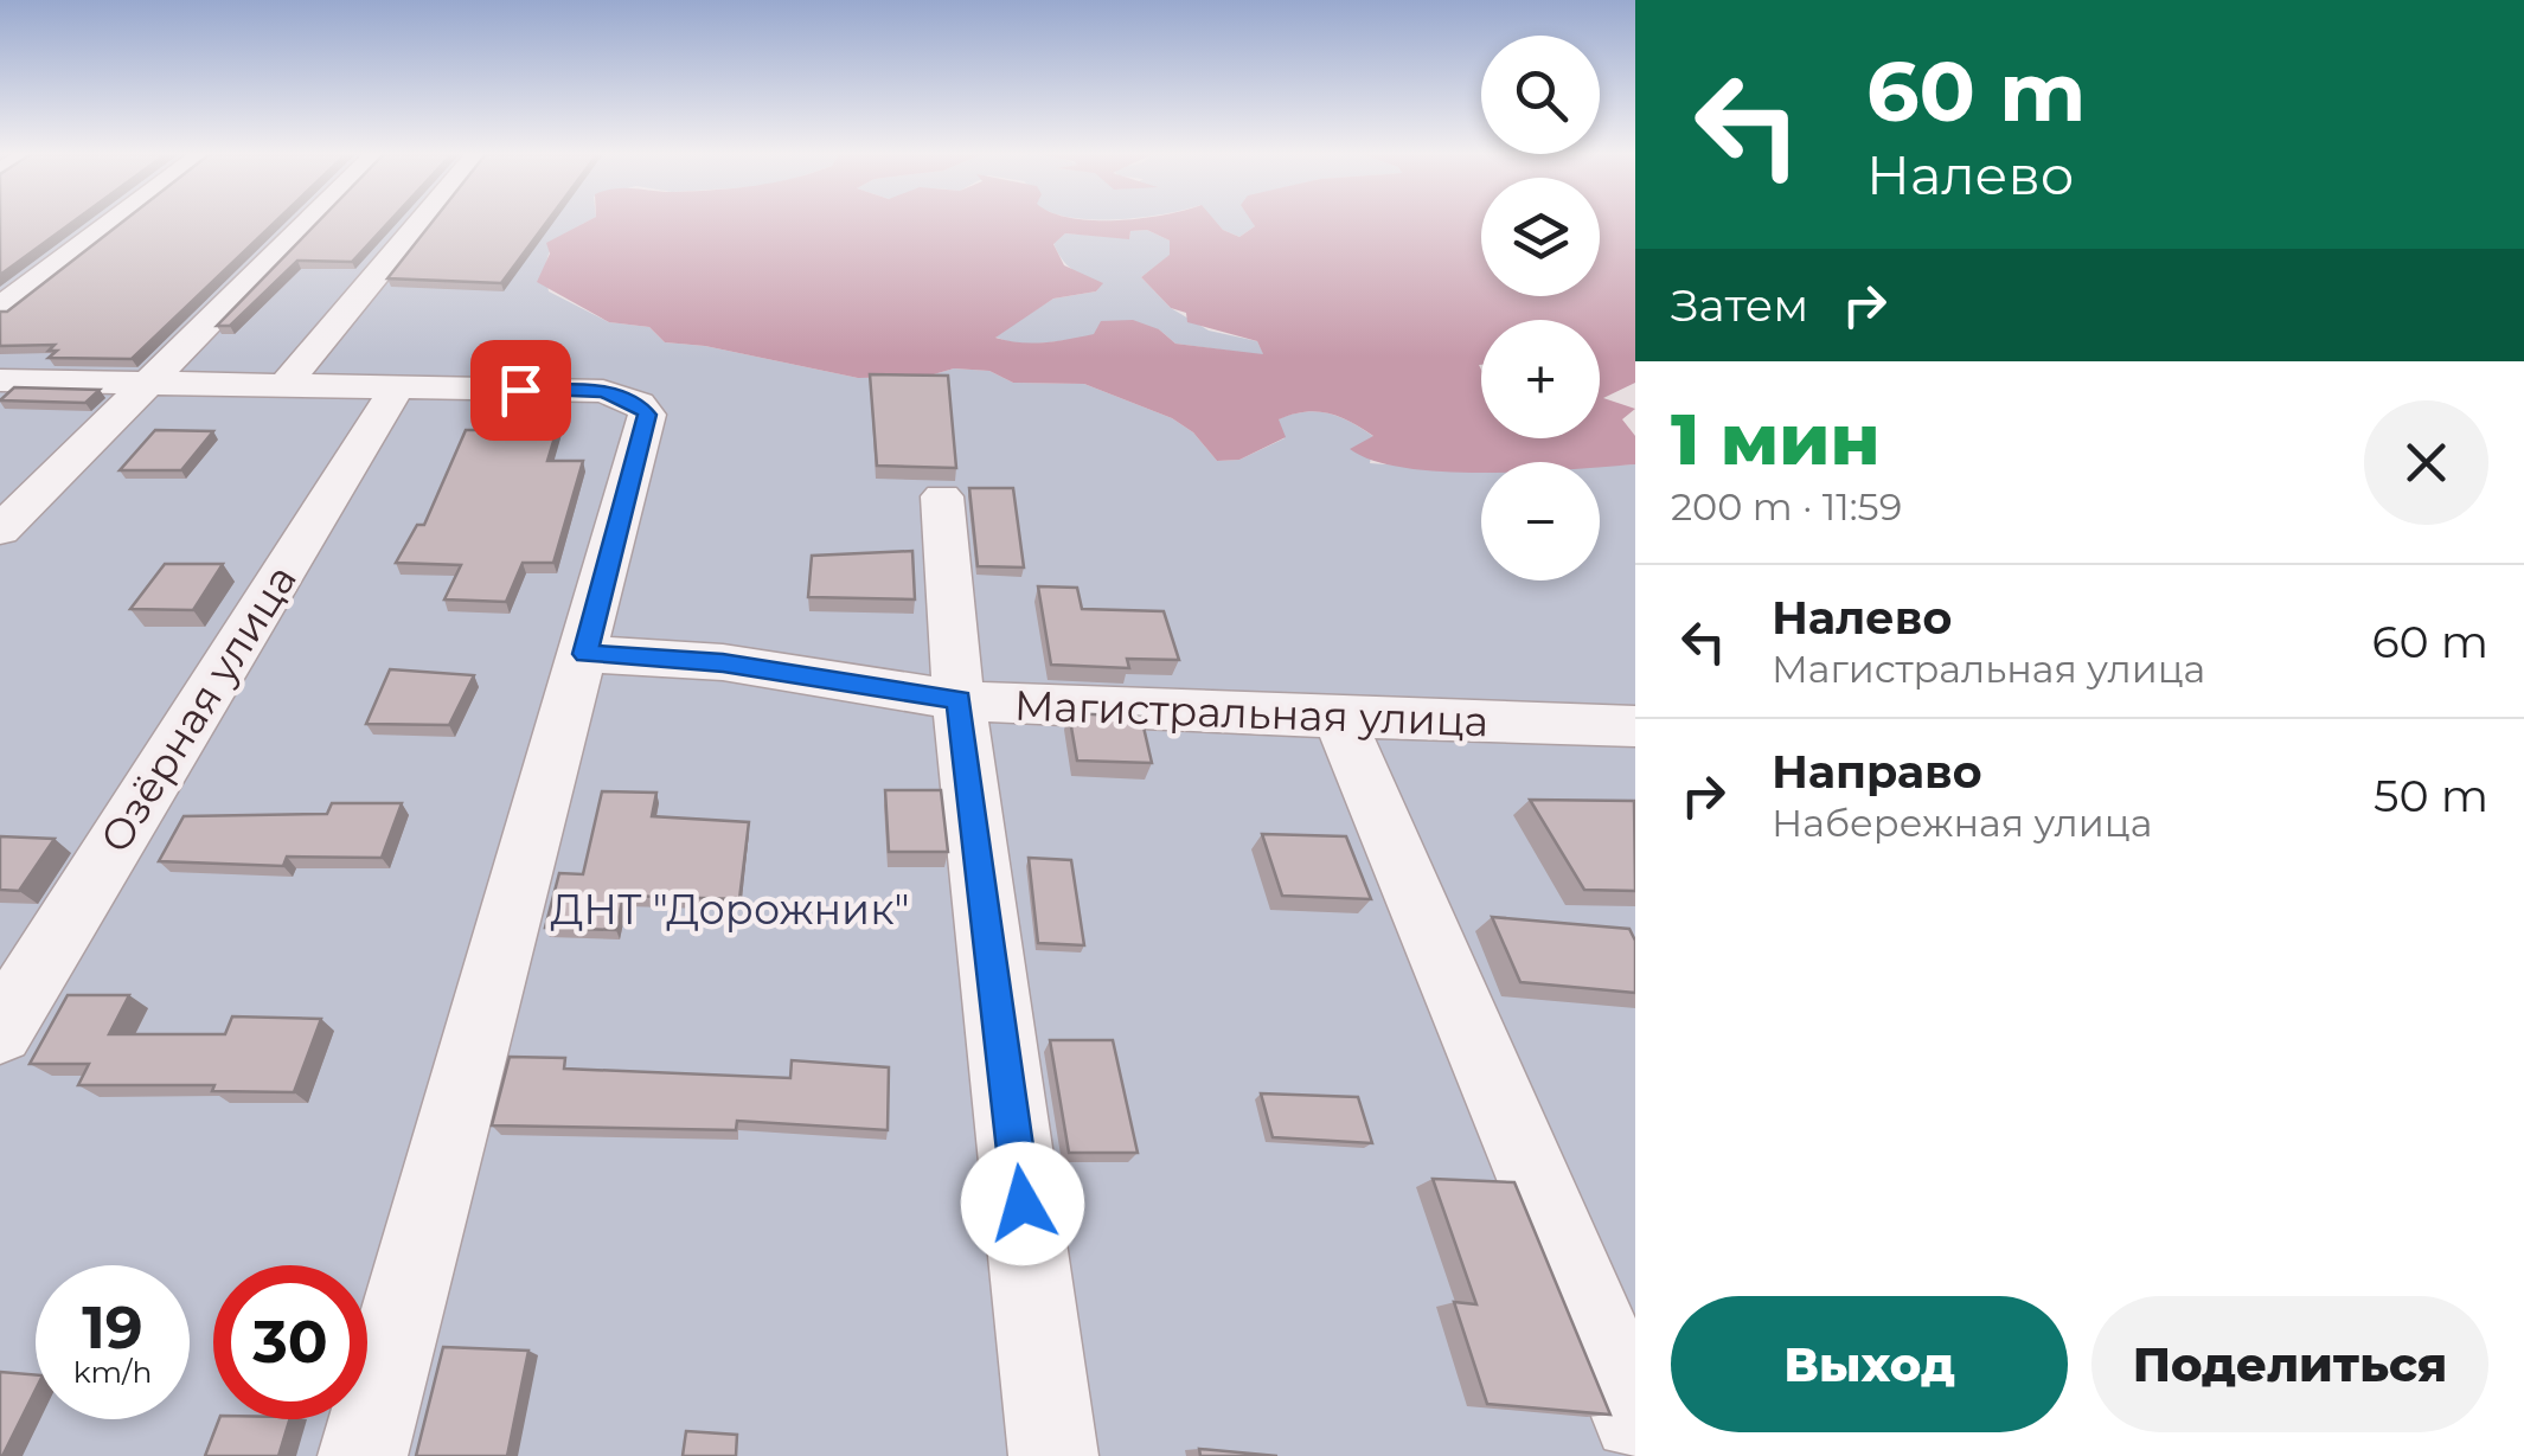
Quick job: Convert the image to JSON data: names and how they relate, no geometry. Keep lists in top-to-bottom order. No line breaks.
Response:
{"streets":{"street":["Озёрная улица","Магистральная улица"]},"parks":["ДНТ \"Дорожник\""],"page":{"turn":["60 m","Налево"],"map_buttons":["+","−"],"then":"Затем","heading":["1 мин","200 m · 11:59"],"list":[{"name":"Налево","note":"Магистральная улица","value":"60 m"},{"name":"Направо","note":"Набережная улица","value":"50 m"}],"speed":"19 km/h","limit":"30","buttons":["Выход","Поделиться"]}}
